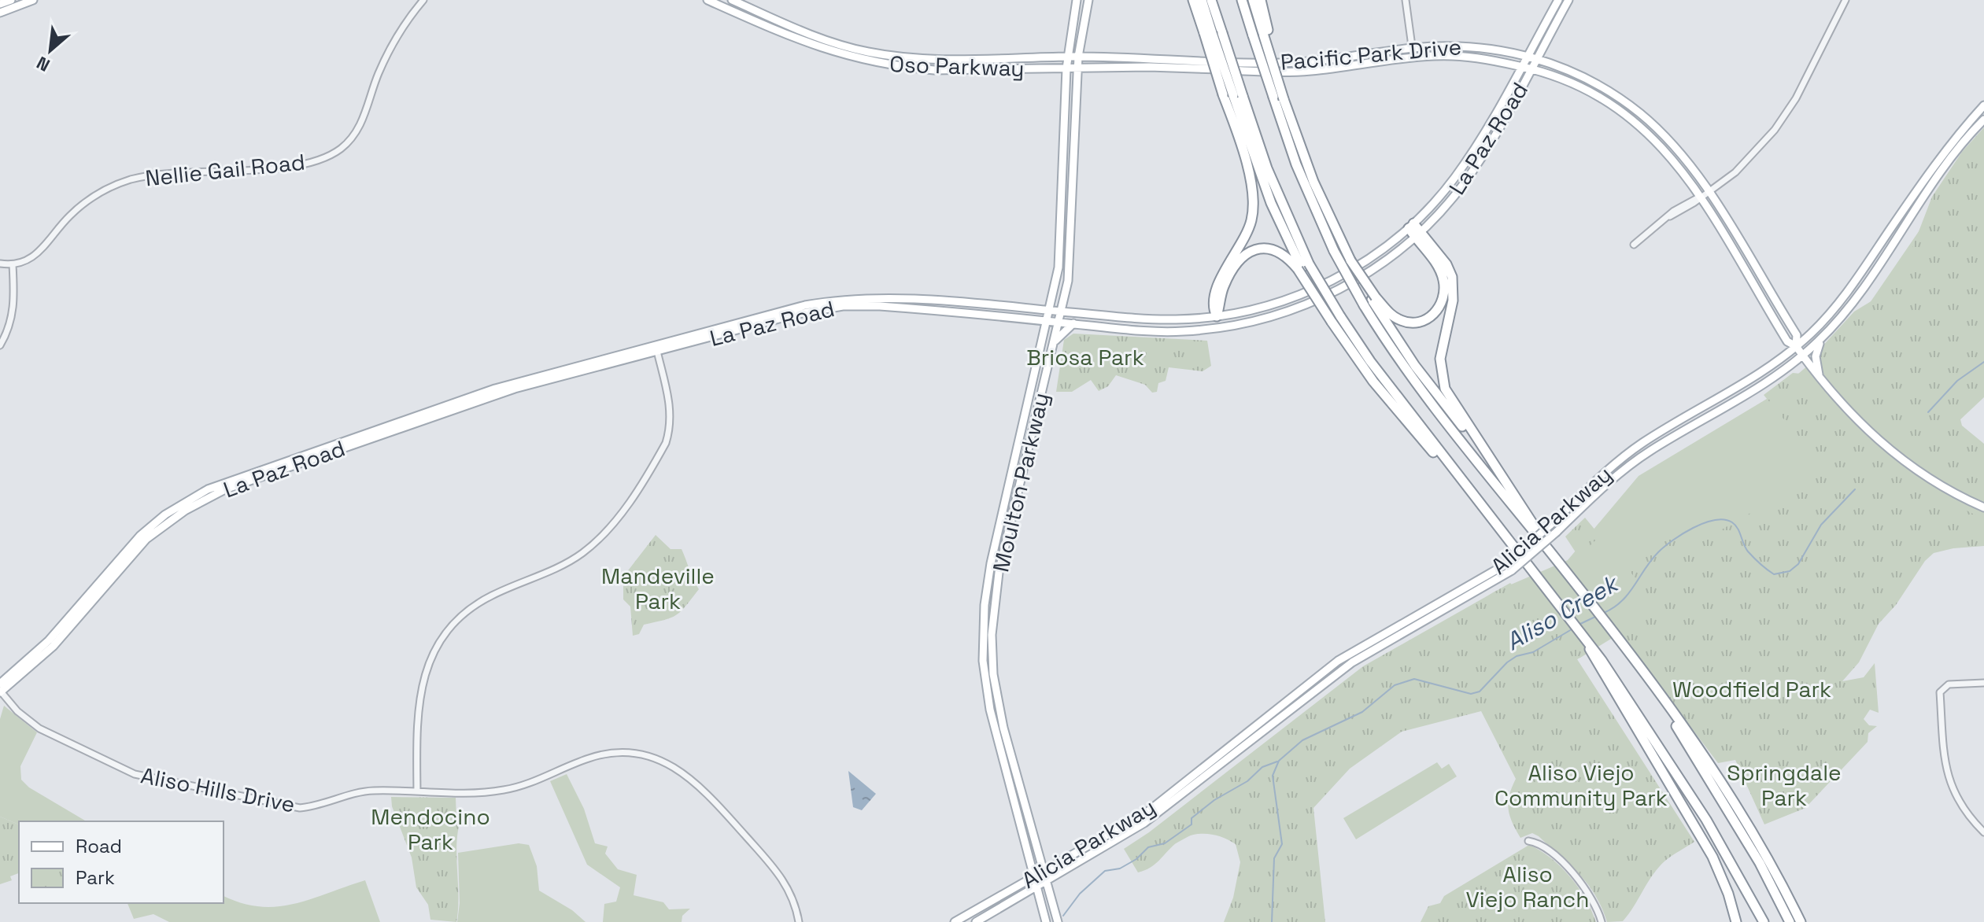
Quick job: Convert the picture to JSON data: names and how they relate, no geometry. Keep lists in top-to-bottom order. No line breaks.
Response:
{"streets":{"main road":["Pacific Park Drive","Oso Parkway","La Paz Road","Moulton Parkway","Alicia Parkway"],"street":["Nellie Gail Road","Aliso Hills Drive"]},"crossings":[["Pacific Park Drive","Oso Parkway"],["Pacific Park Drive","La Paz Road"],["Pacific Park Drive","Moulton Parkway"],["Pacific Park Drive","Alicia Parkway"],["Oso Parkway","Moulton Parkway"],["La Paz Road","Moulton Parkway"],["La Paz Road","Aliso Hills Drive"],["Moulton Parkway","Alicia Parkway"]],"water":["Aliso Creek"],"parks":["Briosa Park","Mandeville Park","Woodfield Park","Aliso Viejo Community Park","Springdale Park","Mendocino Park","Aliso Viejo Ranch"],"legend":["Road","Park"],"north":"bottom left"}
